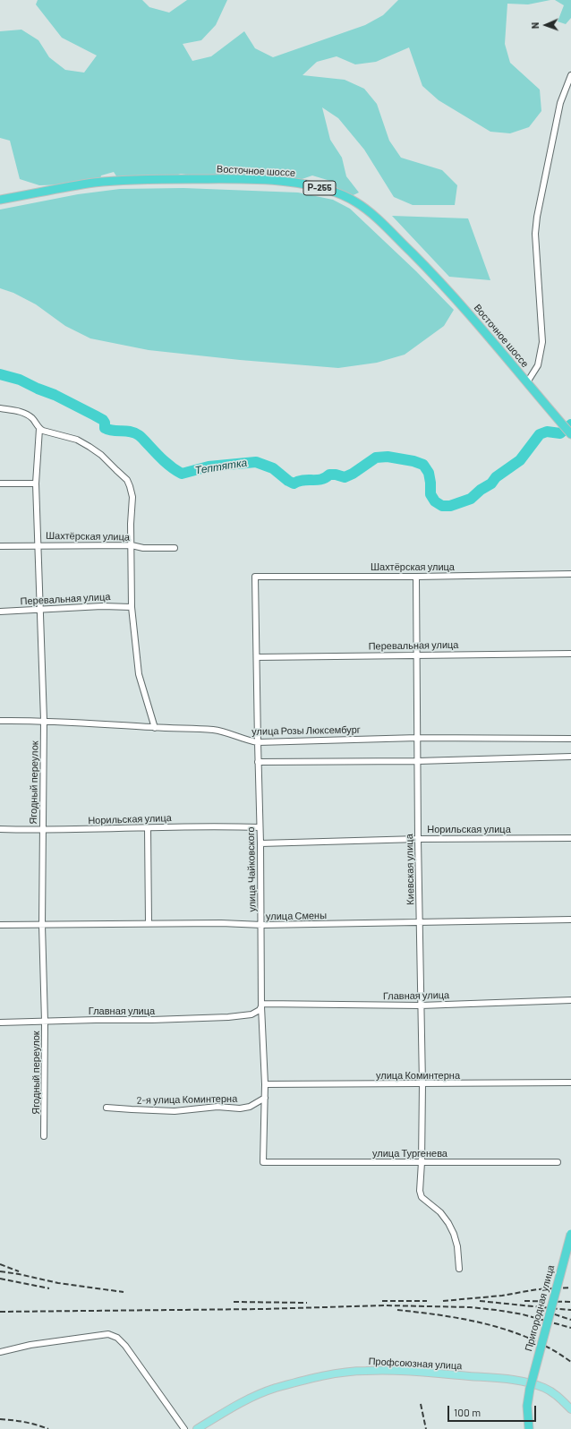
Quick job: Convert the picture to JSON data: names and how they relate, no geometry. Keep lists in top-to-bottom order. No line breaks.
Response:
{"streets":{"highway":["Восточное шоссе","Р-255","Пригородная улица"],"main road":["Профсоюзная улица"],"street":["Шахтёрская улица","Перевальная улица","улица Розы Люксембург","Ягодный переулок","Норильская улица","улица Чайковского","Киевская улица","улица Смены","Главная улица","улица Коминтерна","2-я улица Коминтерна","улица Тургенева"]},"crossings":[["Шахтёрская улица","Ягодный переулок"],["Шахтёрская улица","улица Чайковского"],["Шахтёрская улица","Киевская улица"],["Перевальная улица","Ягодный переулок"],["Перевальная улица","улица Чайковского"],["Перевальная улица","Киевская улица"],["улица Розы Люксембург","Ягодный переулок"],["улица Розы Люксембург","улица Чайковского"],["улица Розы Люксембург","Киевская улица"],["Ягодный переулок","Норильская улица"],["Ягодный переулок","улица Смены"],["Ягодный переулок","Главная улица"],["Норильская улица","улица Чайковского"],["Норильская улица","Киевская улица"],["улица Чайковского","улица Смены"],["улица Чайковского","Главная улица"],["улица Чайковского","улица Коминтерна"],["улица Чайковского","2-я улица Коминтерна"],["улица Чайковского","улица Тургенева"],["Киевская улица","улица Смены"],["Киевская улица","Главная улица"],["Киевская улица","улица Коминтерна"],["Киевская улица","улица Тургенева"]],"water":["Тептятка"],"scale_bar":"100 m","north":"left"}
